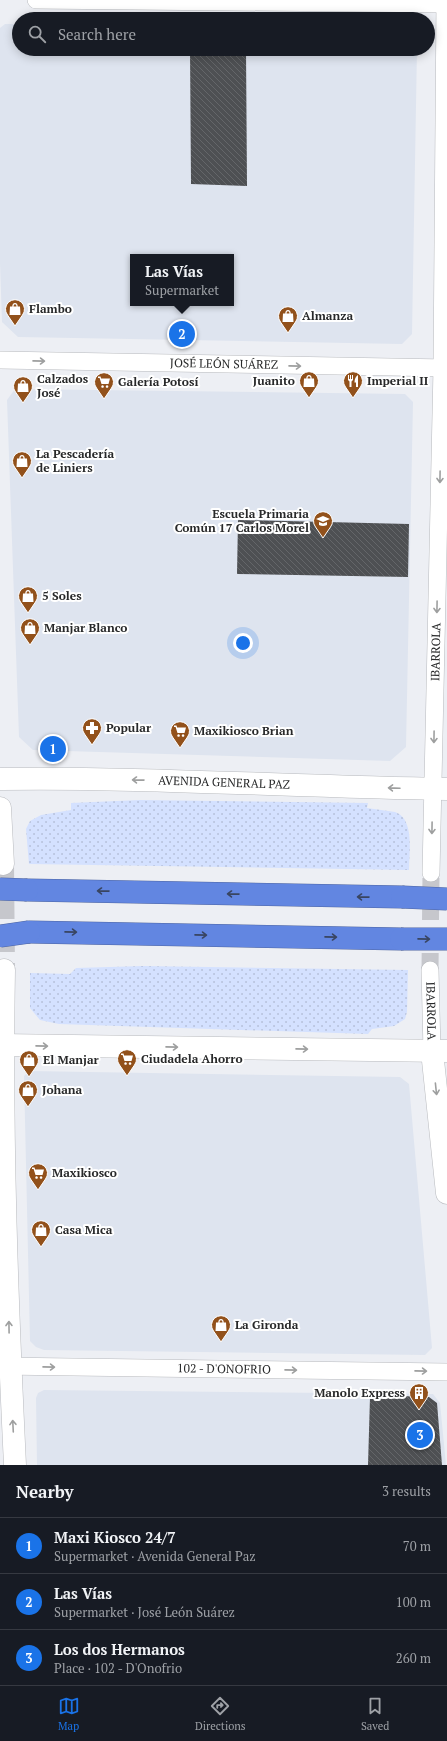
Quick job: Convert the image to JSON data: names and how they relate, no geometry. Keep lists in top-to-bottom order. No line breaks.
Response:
{"streets":{"street":["JOSÉ LEÓN SUÁREZ","IBARROLA","AVENIDA GENERAL PAZ","102 - D'ONOFRIO"]},"crossings":[["JOSÉ LEÓN SUÁREZ","IBARROLA"],["IBARROLA","AVENIDA GENERAL PAZ"]],"one_way":["JOSÉ LEÓN SUÁREZ","IBARROLA","AVENIDA GENERAL PAZ","102 - D'ONOFRIO"],"places":{"shop":["Flambo","Almanza","Juanito","Calzados José","La Pescadería de Liniers","5 Soles","Manjar Blanco","El Manjar","Johana","Casa Mica","La Gironda"],"restaurant":["Imperial II"],"supermarket":["Galería Potosí","Maxikiosco Brian","Ciudadela Ahorro","Maxikiosco"],"school or university":["Escuela Primaria Común 17 Carlos Morel"],"pharmacy":["Popular"],"building":["Manolo Express"]},"page":{"search":"Search here","popup":["Las Vías","Supermarket"],"pins":["2","1","3"],"heading":["Nearby","3 results"],"list":[{"mark":"1","name":"Maxi Kiosco 24/7","note":"Supermarket · Avenida General Paz","value":"70 m"},{"mark":"2","name":"Las Vías","note":"Supermarket · José León Suárez","value":"100 m"},{"mark":"3","name":"Los dos Hermanos","note":"Place · 102 - D'Onofrio","value":"260 m"}],"nav":["Map","Directions","Saved"]}}
